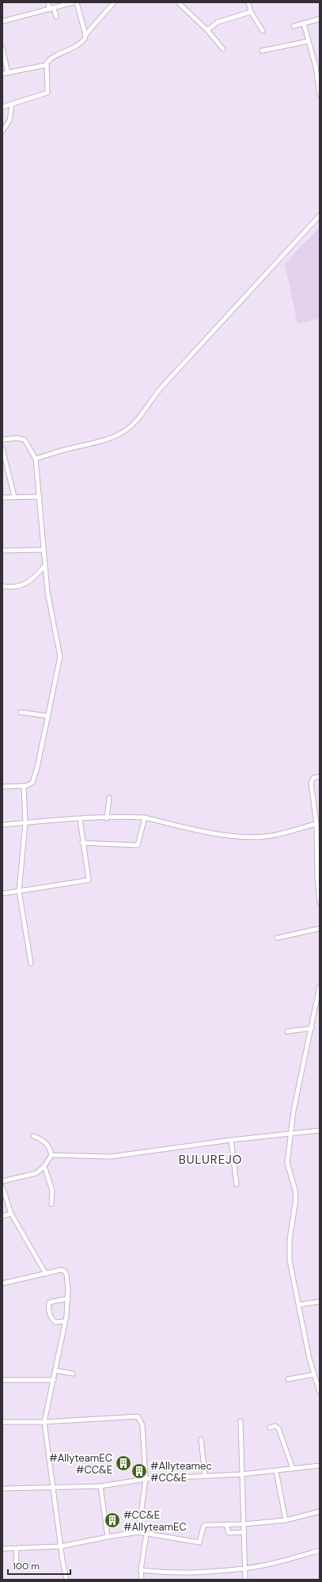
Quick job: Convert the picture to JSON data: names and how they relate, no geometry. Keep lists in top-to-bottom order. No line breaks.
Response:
{"districts":["BULUREJO"],"places":{"building":["#AllyteamEC #CC&E","#Allyteamec #CC&E","#CC&E #AllyteamEC"]},"scale_bar":"100 m"}
